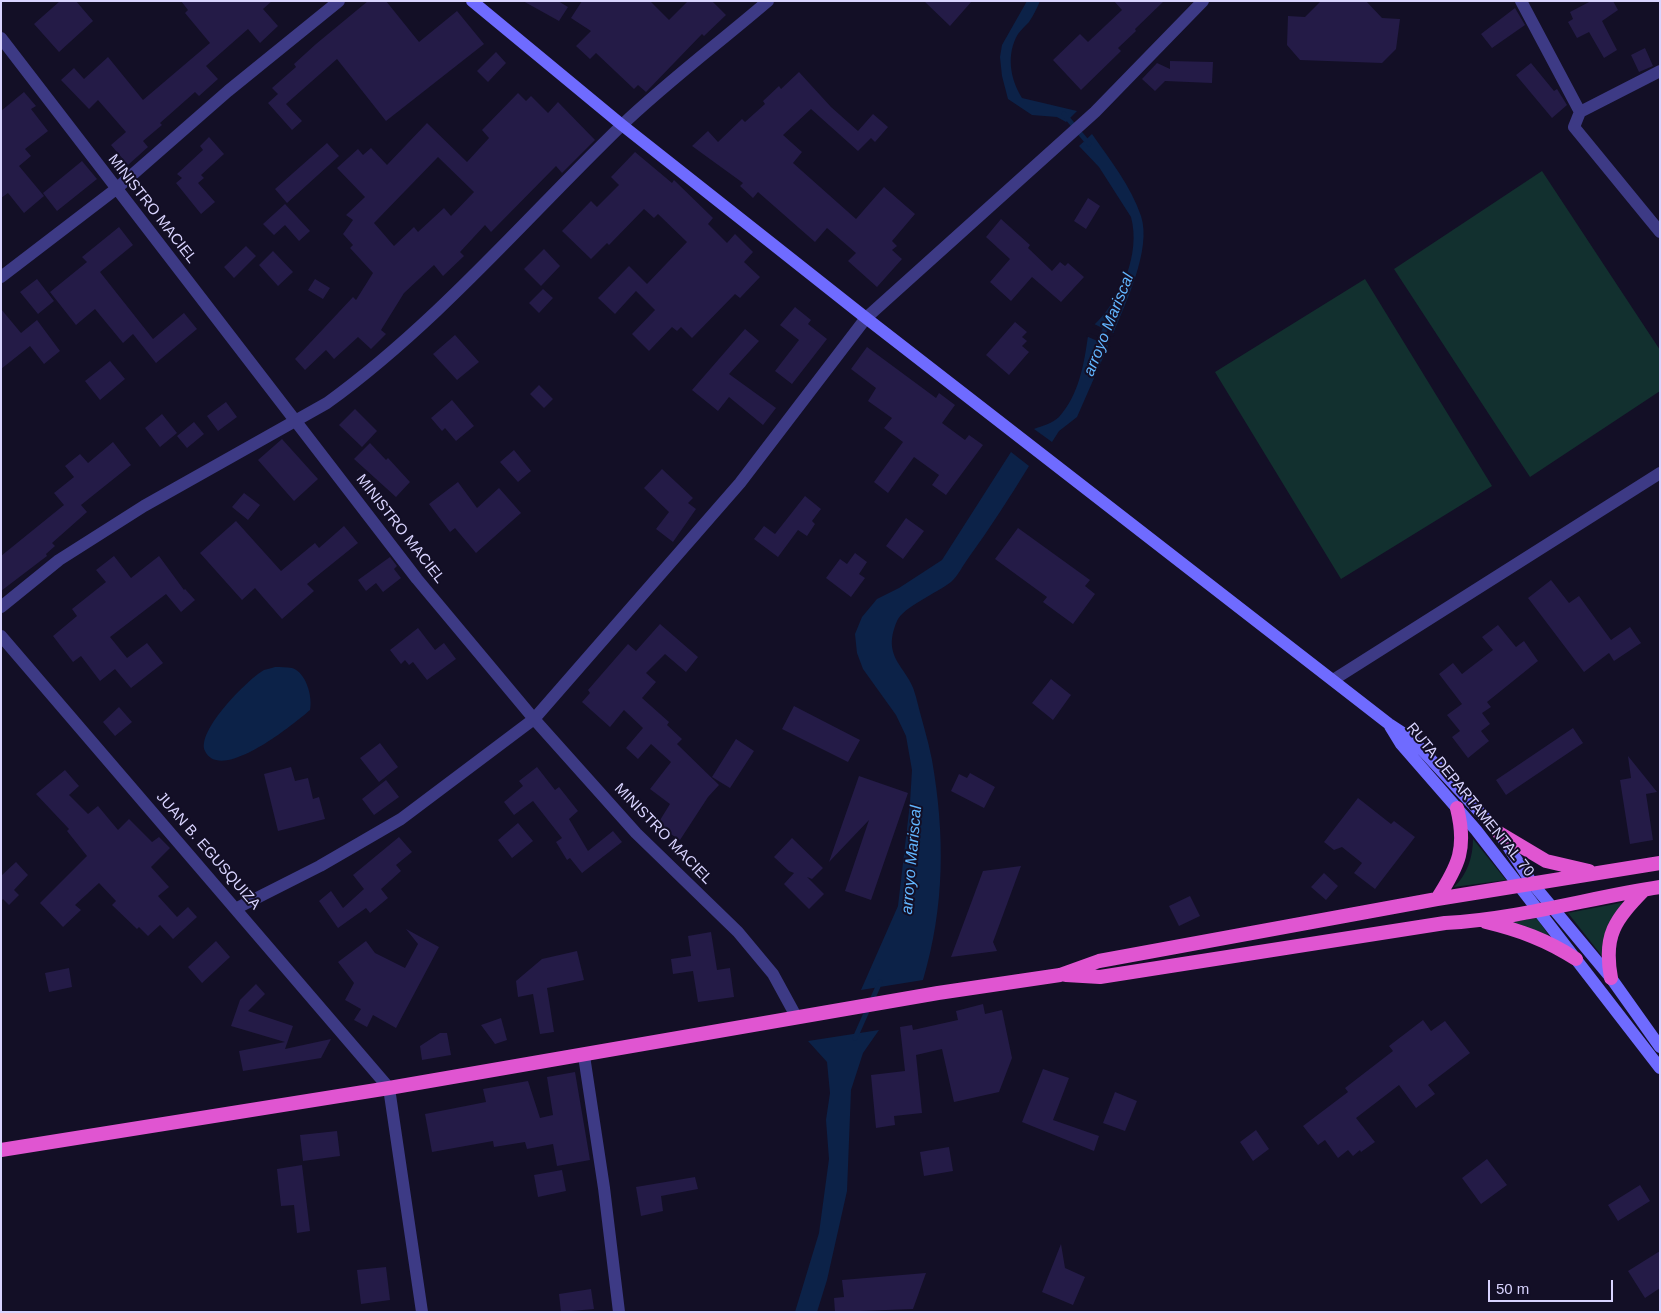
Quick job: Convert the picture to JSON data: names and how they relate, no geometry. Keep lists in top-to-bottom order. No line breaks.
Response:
{"streets":{"main road":["RUTA DEPARTAMENTAL 70"],"street":["MINISTRO MACIEL","JUAN B. EGUSQUIZA"]},"water":["arroyo Mariscal"],"scale_bar":"50 m"}
